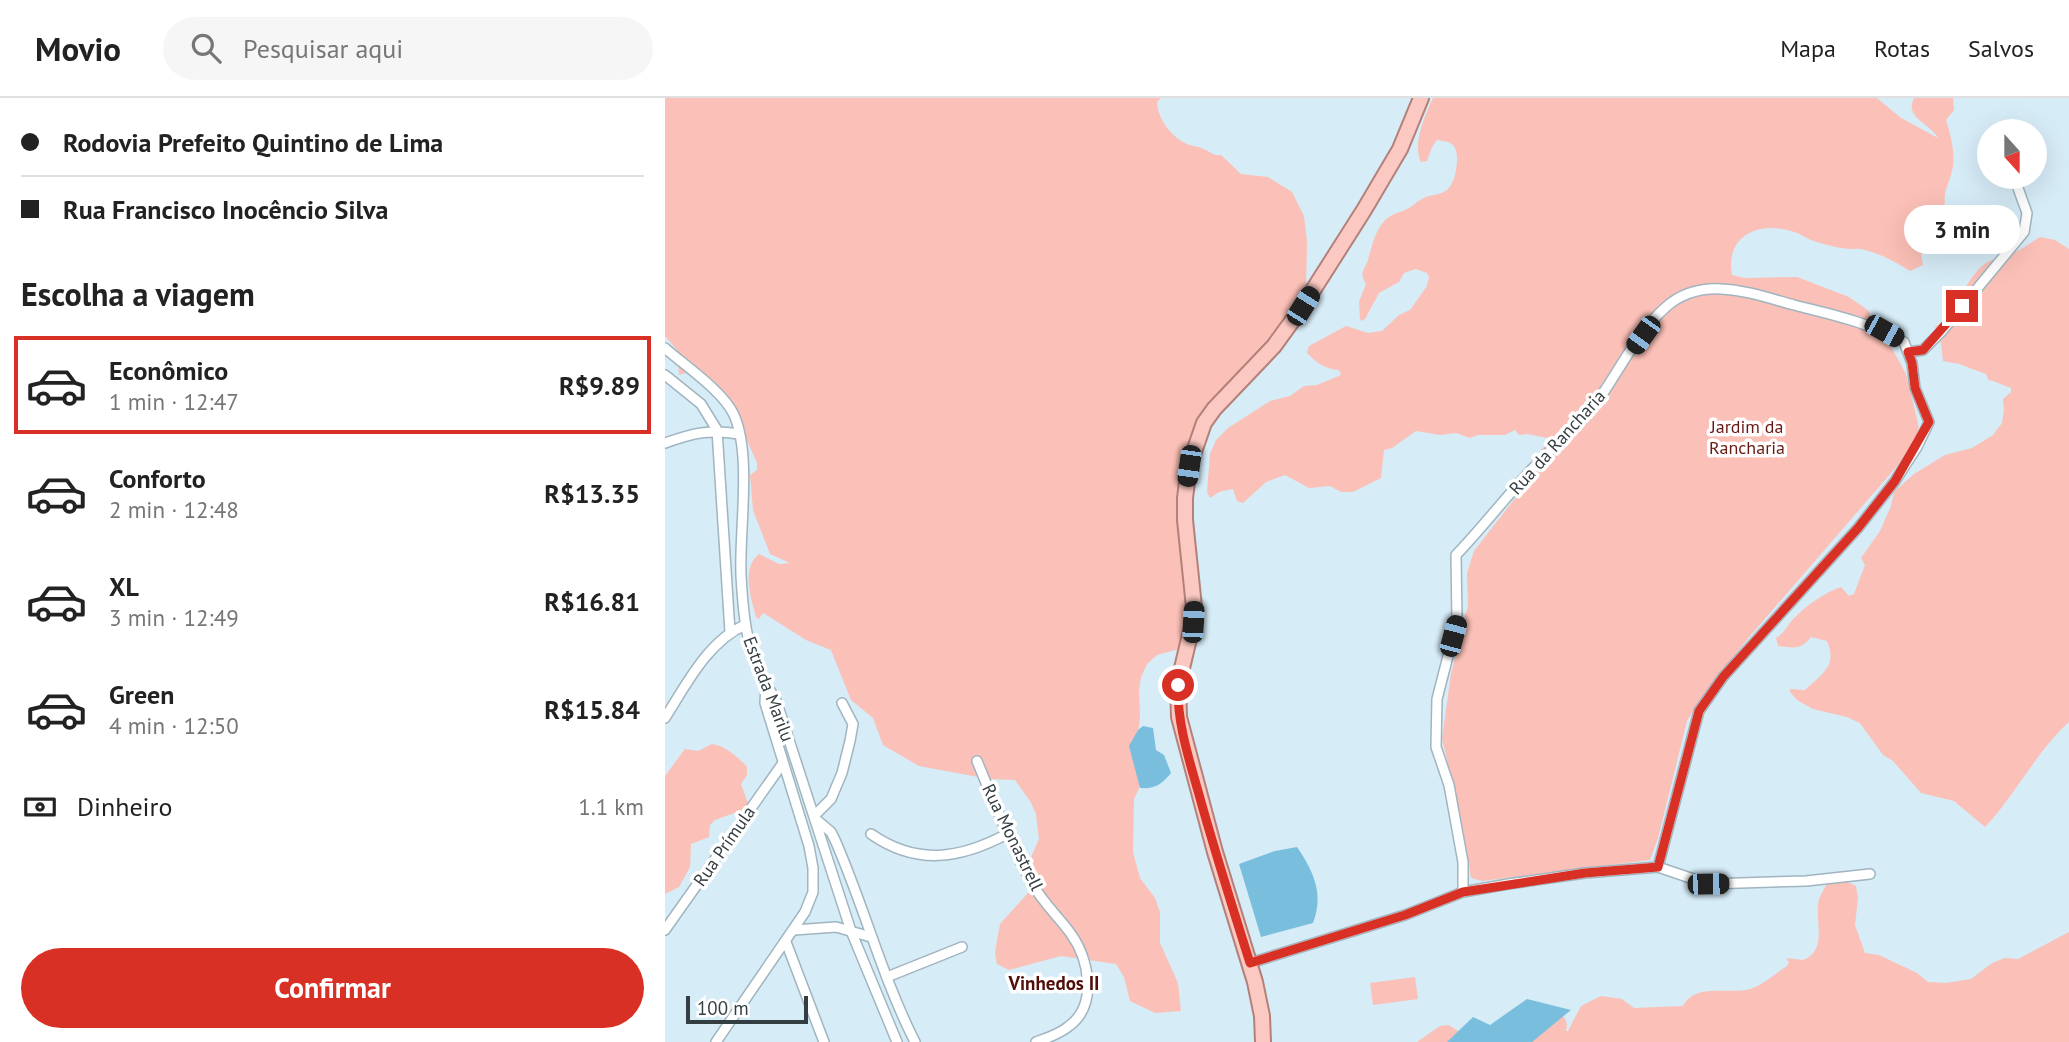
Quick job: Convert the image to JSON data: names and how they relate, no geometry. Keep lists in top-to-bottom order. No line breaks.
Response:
{"streets":{"street":["Rua da Rancharia","Estrada Marilu","Rua Monastrell","Rua Prímula"]},"districts":["Vinhedos II"],"parks":["Jardim da Rancharia"],"scale_bar":"100 m","north":"bottom","page":{"header":"Movio","search":"Pesquisar aqui","nav":["Mapa","Rotas","Salvos"],"banner":["Rodovia Prefeito Quintino de Lima","Rua Francisco Inocêncio Silva"],"bubble":"3 min","heading":"Escolha a viagem","list":[{"name":"Econômico","note":"1 min · 12:47","value":"R$9.89"},{"name":"Conforto","note":"2 min · 12:48","value":"R$13.35"},{"name":"XL","note":"3 min · 12:49","value":"R$16.81"},{"name":"Green","note":"4 min · 12:50","value":"R$15.84"}],"pay":["Dinheiro","1.1 km"],"buttons":"Confirmar","scale":"100 m"}}
